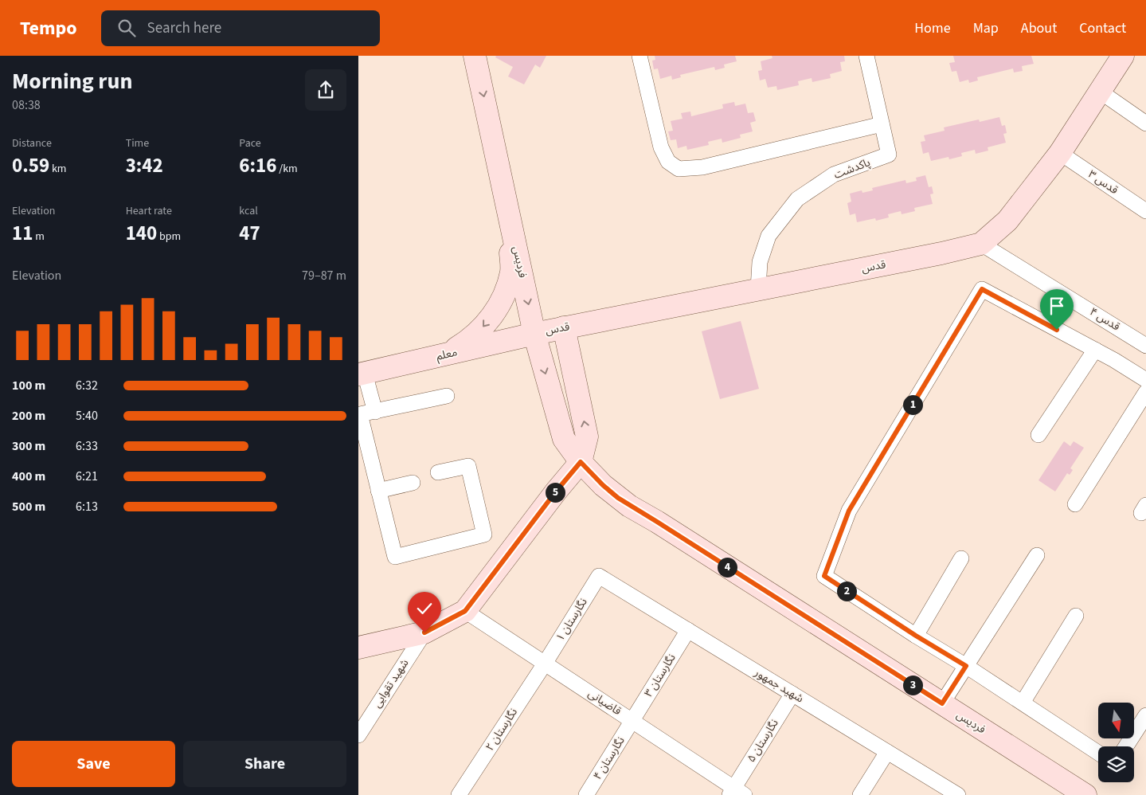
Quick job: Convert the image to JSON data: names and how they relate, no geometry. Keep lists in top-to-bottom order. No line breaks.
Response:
{"streets":{"street":["پاکدشت","قدس ۳","فردیس","قدس","قدس ۴","معلم","نگارستان ۱","نگارستان ۳","شهید تقوایی","شهید جمهور","قاضیانی","نگارستان ۲","نگارستان ۵","نگارستان ۴"]},"crossings":[["پاکدشت","قدس"],["قدس ۳","قدس"],["فردیس","قدس"],["فردیس","معلم"],["قدس","قدس ۴"],["قدس","معلم"],["نگارستان ۱","شهید جمهور"],["نگارستان ۱","قاضیانی"],["نگارستان ۱","نگارستان ۲"],["نگارستان ۳","شهید جمهور"],["نگارستان ۳","قاضیانی"],["نگارستان ۳","نگارستان ۴"],["شهید جمهور","نگارستان ۵"],["قاضیانی","نگارستان ۲"],["قاضیانی","نگارستان ۵"],["قاضیانی","نگارستان ۴"]],"north":"bottom","page":{"header":"Tempo","search":"Search here","nav":["Home","Map","About","Contact"],"heading":["Morning run","08:38"],"stats":[["Distance","0.59 km"],["Time","3:42"],["Pace","6:16 /km"],["Elevation","11 m"],["Heart rate","140 bpm"],["kcal","47"]],"chart":["Elevation","79–87 m"],"list":[{"name":"100 m","note":"6:32"},{"name":"200 m","note":"5:40"},{"name":"300 m","note":"6:33"},{"name":"400 m","note":"6:21"},{"name":"500 m","note":"6:13"}],"pins":["1","5","4","2","3"],"buttons":["Save","Share"]}}
